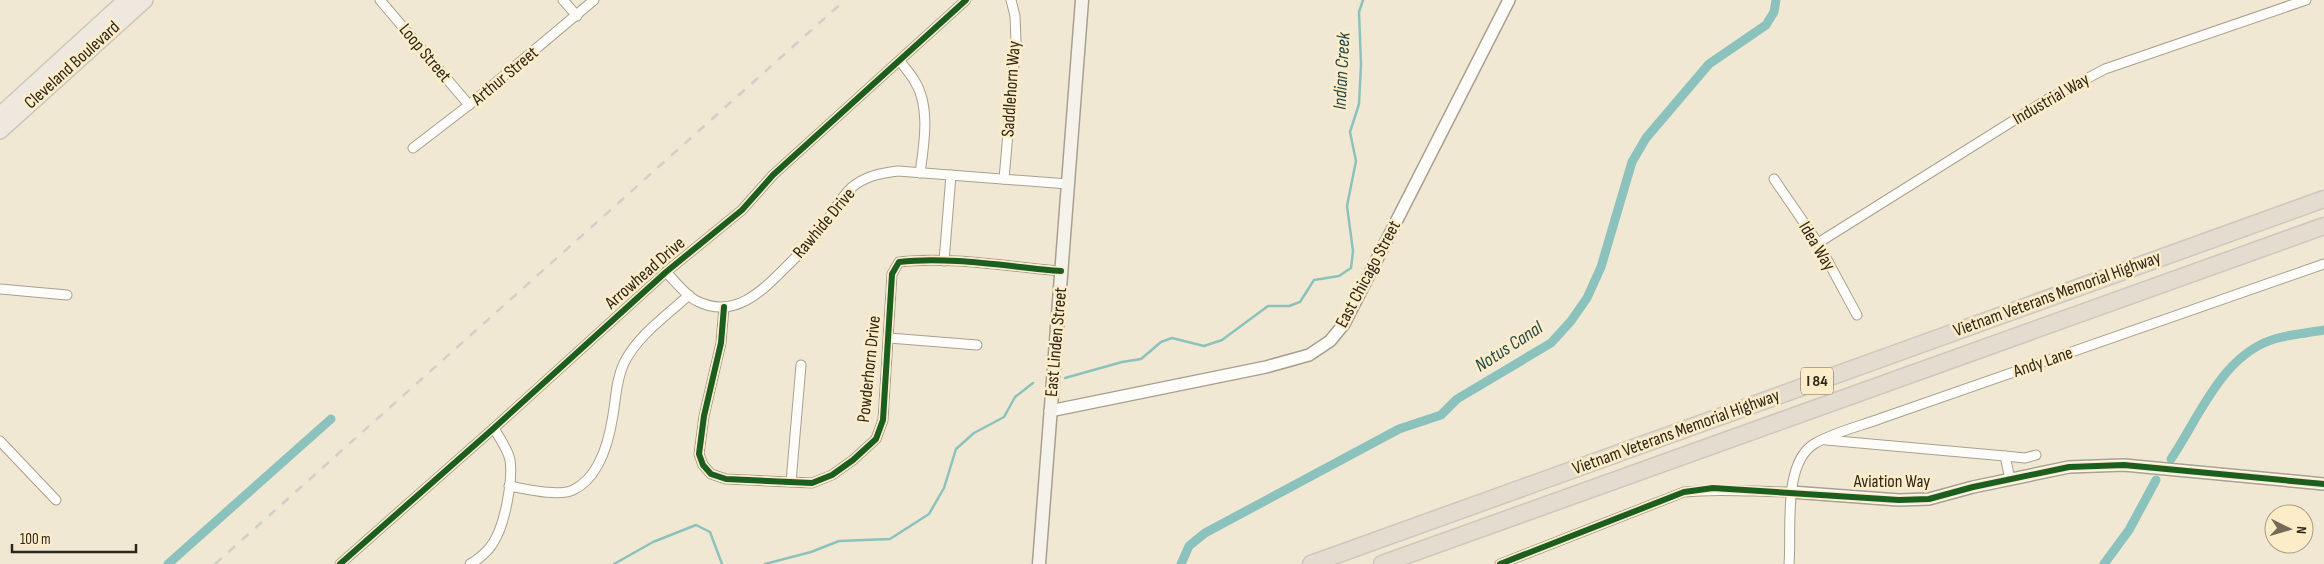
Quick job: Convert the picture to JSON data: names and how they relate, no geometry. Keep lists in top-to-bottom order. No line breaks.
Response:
{"streets":{"highway":["Vietnam Veterans Memorial Highway","I 84"],"main road":["Cleveland Boulevard","East Linden Street"],"street":["Loop Street","Arthur Street","Saddlehorn Way","Industrial Way","Rawhide Drive","Idea Way","Arrowhead Drive","East Chicago Street","Andy Lane","Powderhorn Drive","Aviation Way"]},"crossings":[["Loop Street","Arthur Street"],["Saddlehorn Way","Rawhide Drive"],["Industrial Way","Idea Way"],["Rawhide Drive","Arrowhead Drive"],["Rawhide Drive","East Linden Street"],["Rawhide Drive","Powderhorn Drive"],["East Chicago Street","East Linden Street"],["East Linden Street","Powderhorn Drive"],["Andy Lane","Aviation Way"]],"water":["Indian Creek","Notus Canal"],"scale_bar":"100 m","north":"right"}
